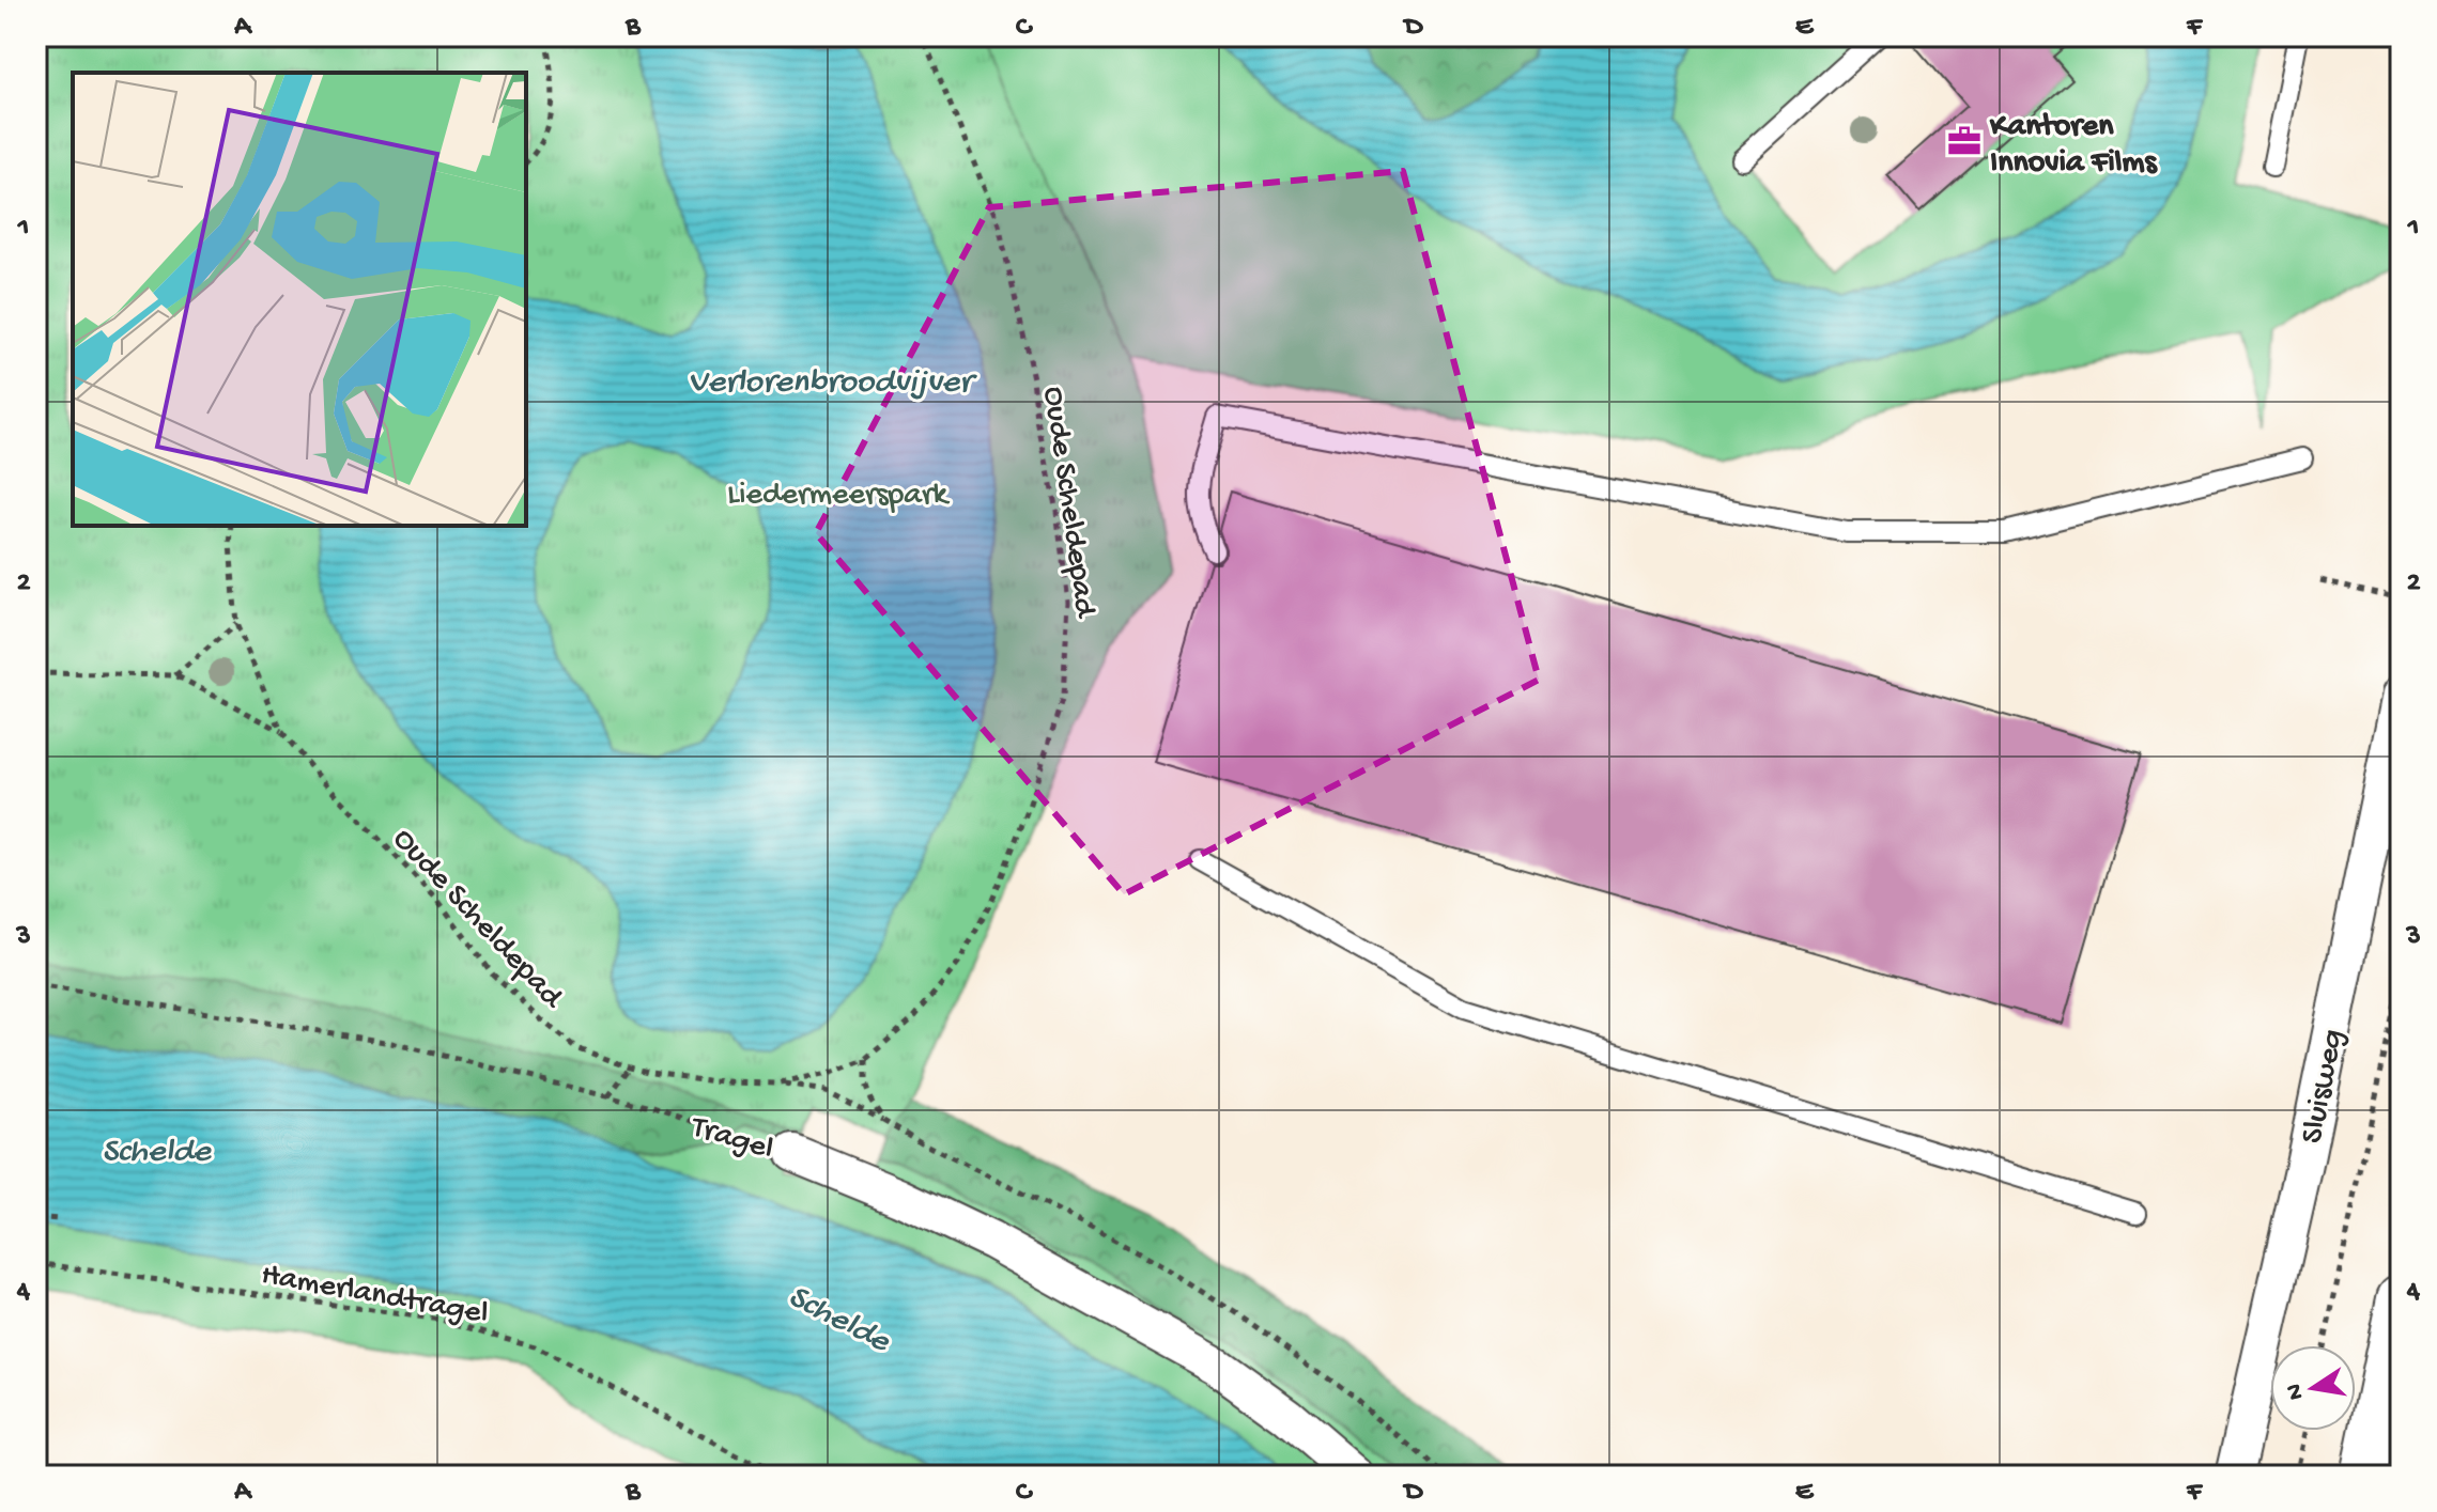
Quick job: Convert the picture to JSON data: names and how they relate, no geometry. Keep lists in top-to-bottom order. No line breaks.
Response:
{"streets":{"street":["Sluisweg","Tragel"],"path":["Oude Scheldepad","Hamerlandtragel"]},"water":["Verlorenbroodvijver","Schelde"],"parks":["Liedermeerspark"],"places":{"office":["Kantoren Innovia Films"]},"north":"left","grid":{"columns":["A","B","C","D","E","F"],"rows":["1","2","3","4"]}}
